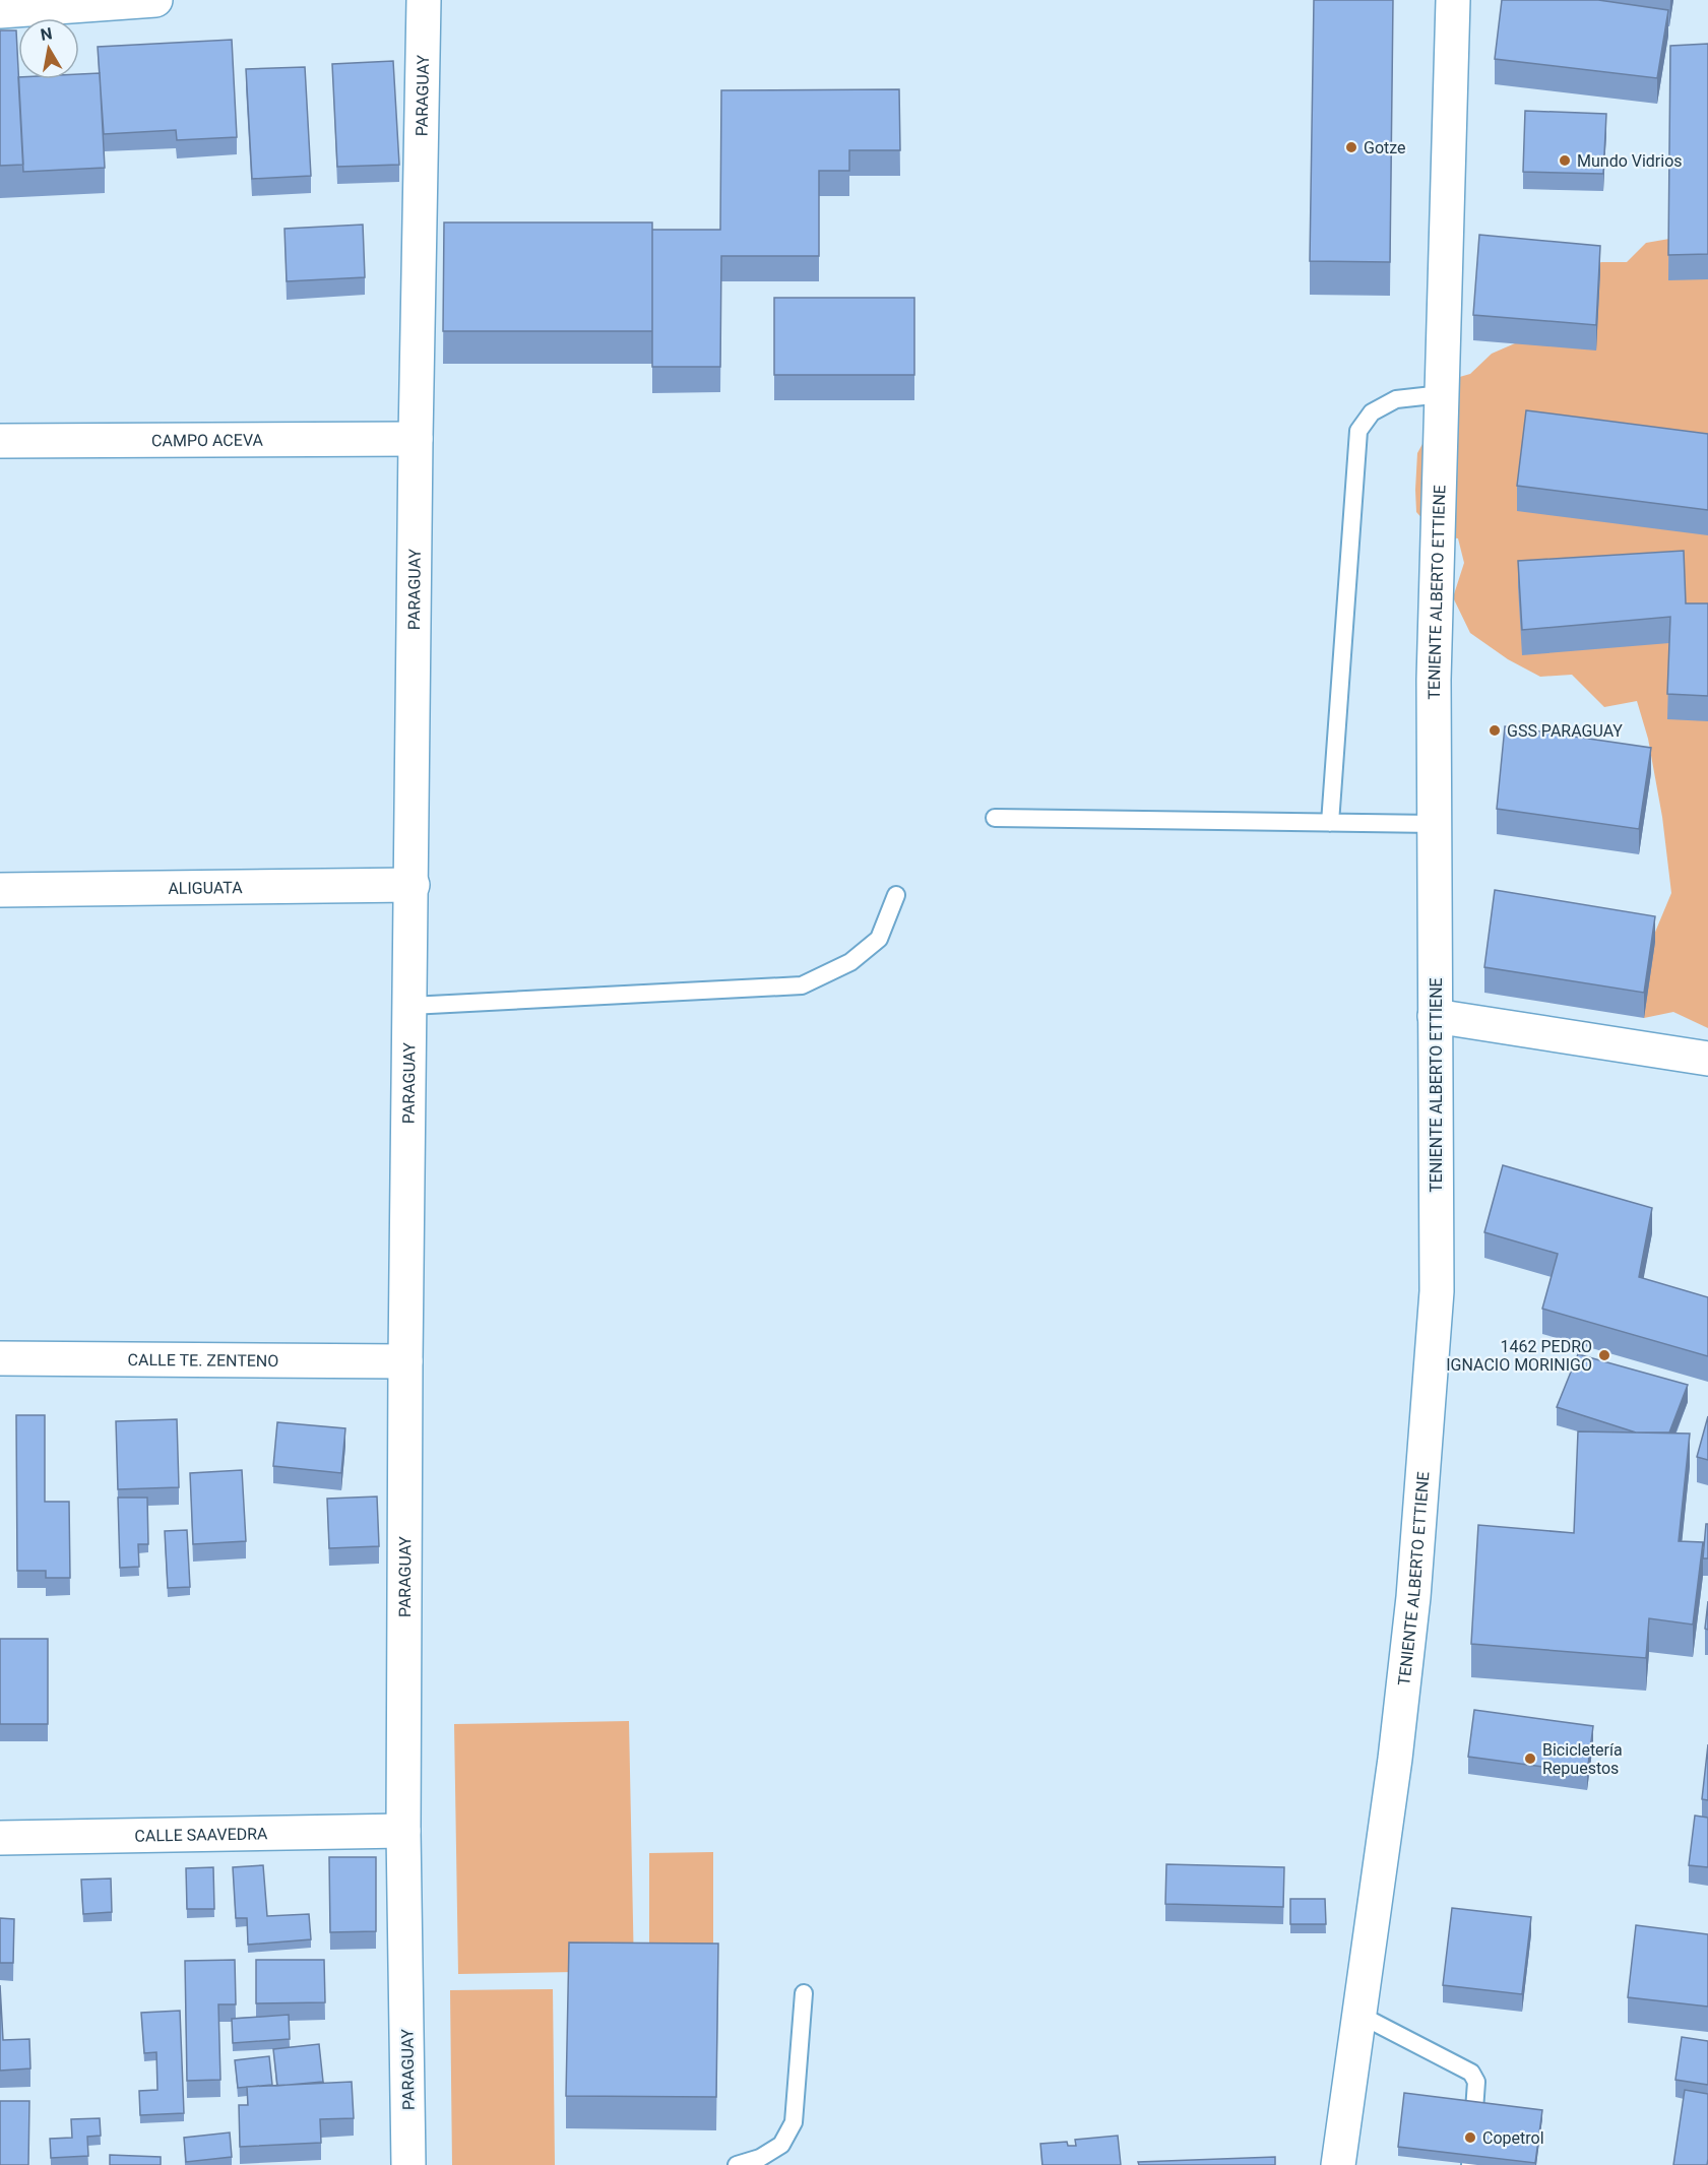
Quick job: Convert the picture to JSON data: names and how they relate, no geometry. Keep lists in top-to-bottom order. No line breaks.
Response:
{"streets":{"street":["PARAGUAY","CAMPO ACEVA","TENIENTE ALBERTO ETTIENE","ALIGUATA","CALLE TE. ZENTENO","CALLE SAAVEDRA"]},"crossings":[["PARAGUAY","CAMPO ACEVA"],["PARAGUAY","ALIGUATA"],["PARAGUAY","CALLE TE. ZENTENO"],["PARAGUAY","CALLE SAAVEDRA"]],"places":["Gotze","Mundo Vidrios","GSS PARAGUAY","1462 PEDRO IGNACIO MORINIGO","Bicicletería Repuestos","Copetrol"],"north":"top"}
